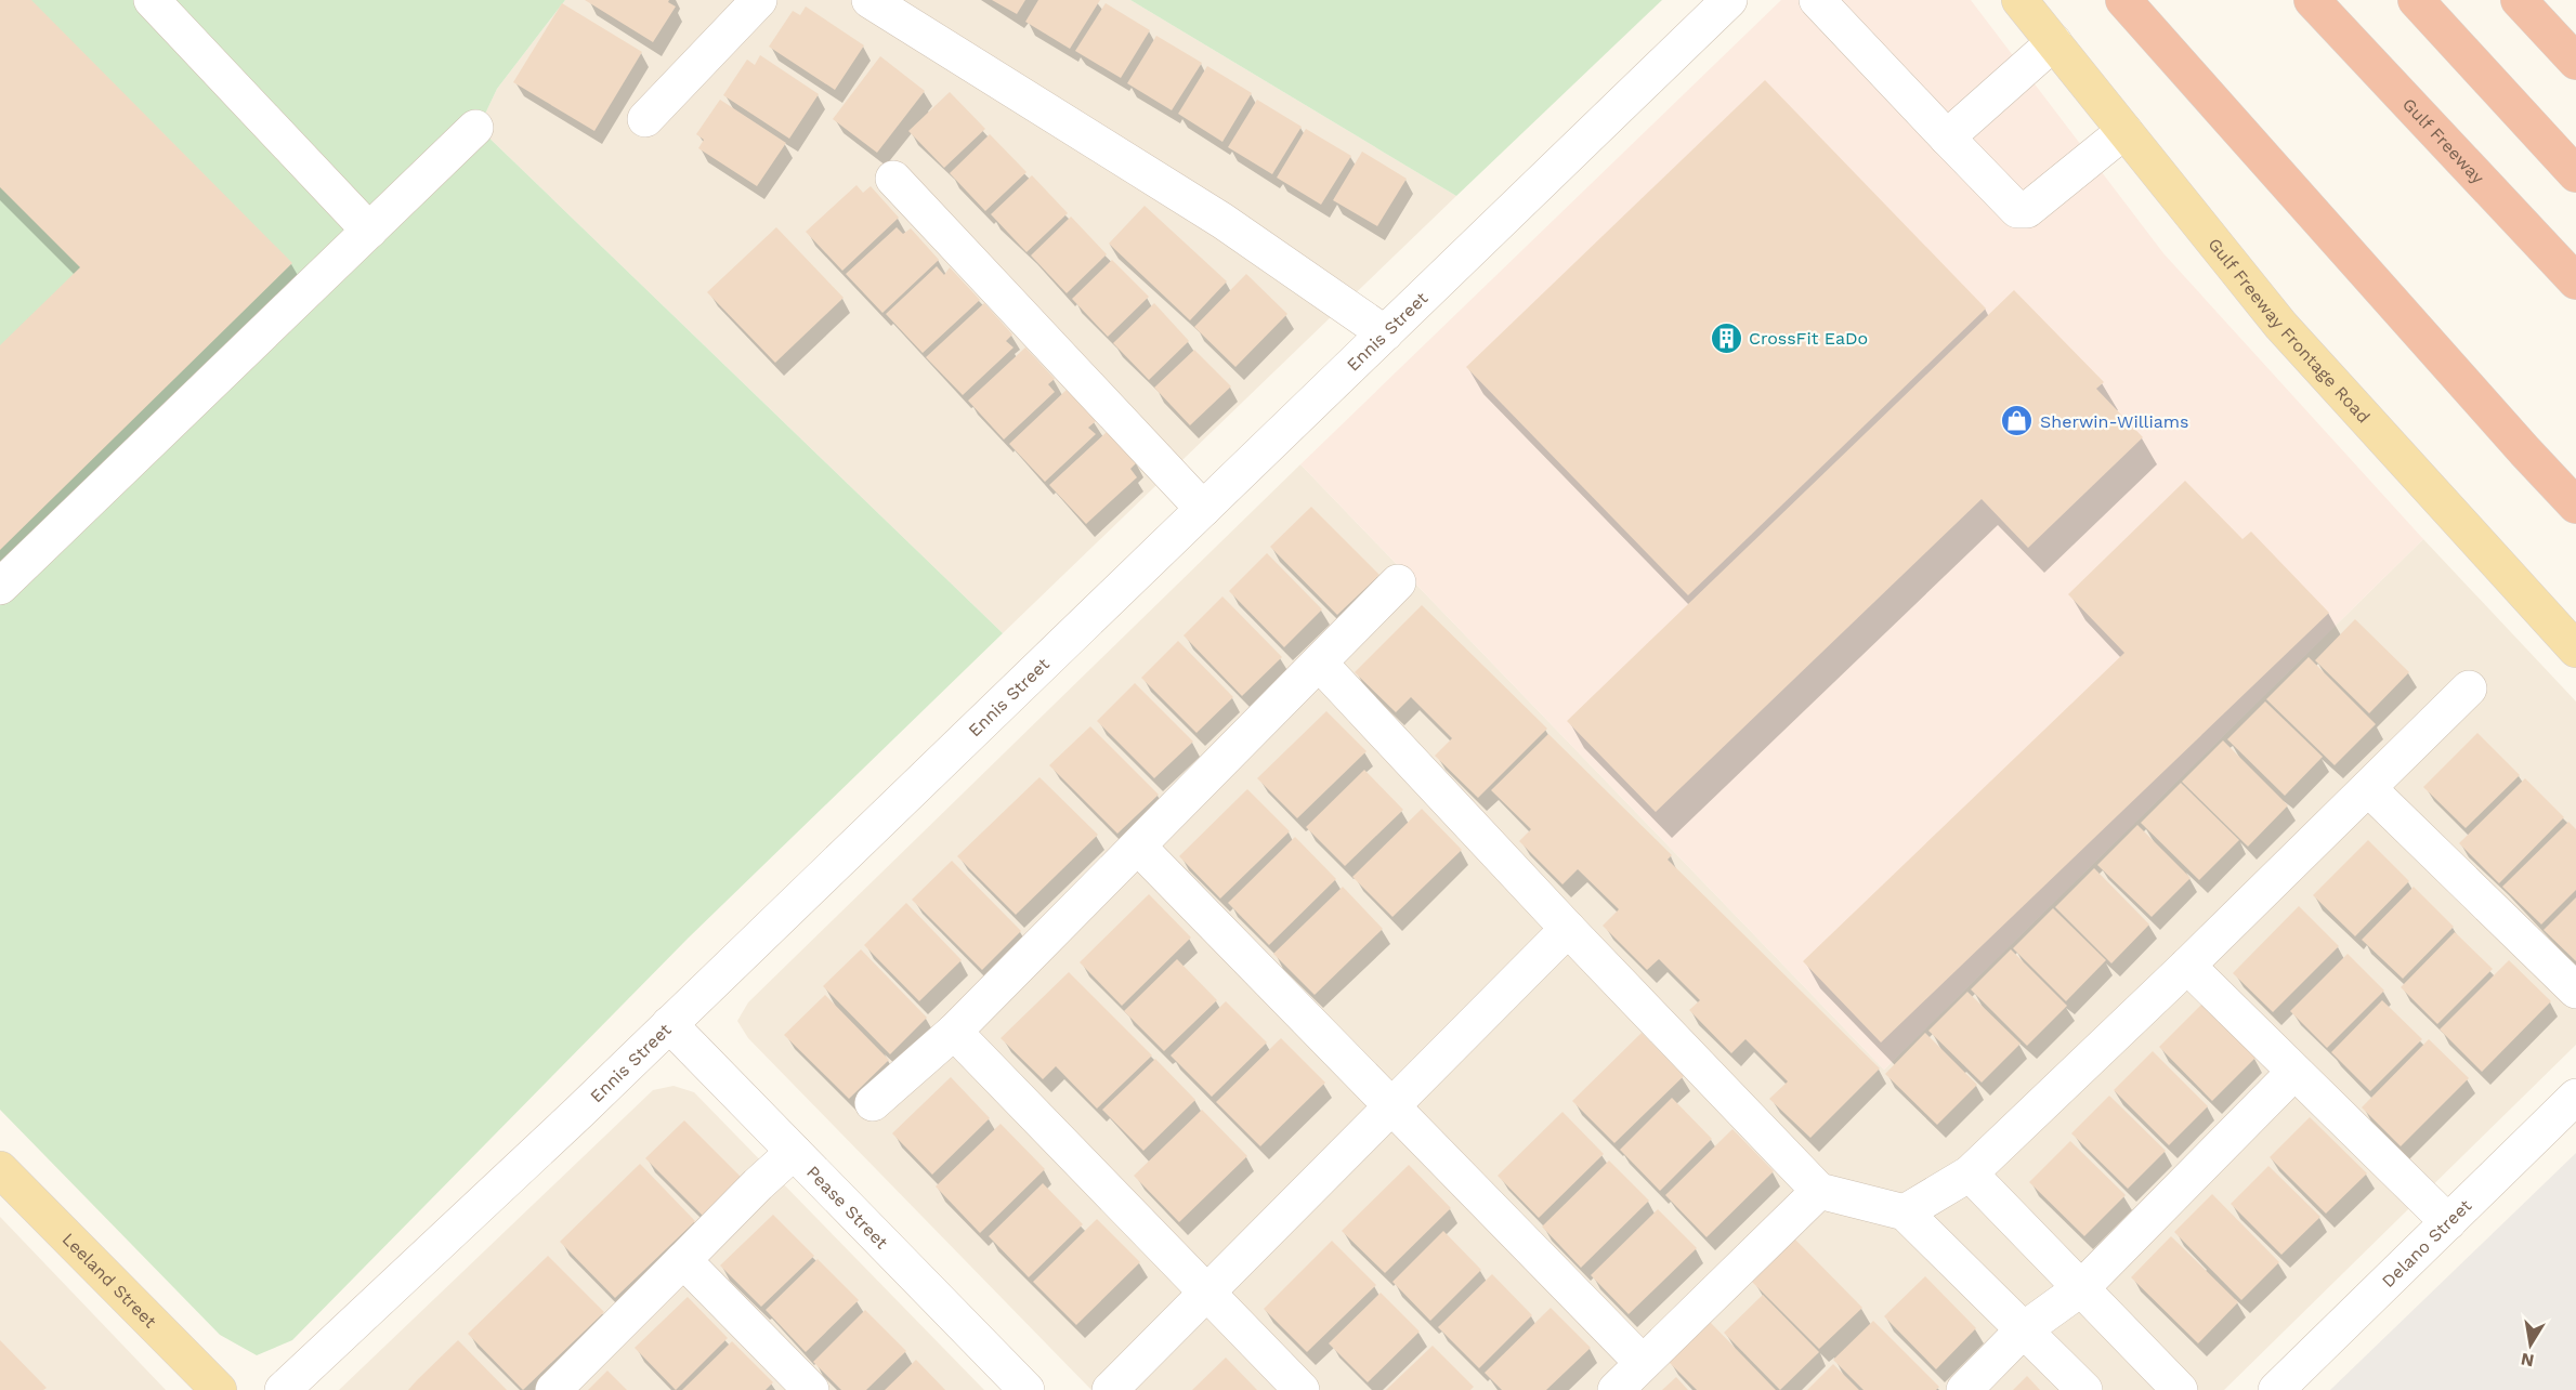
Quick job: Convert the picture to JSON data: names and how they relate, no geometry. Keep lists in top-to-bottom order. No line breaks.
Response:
{"streets":{"highway":["Gulf Freeway"],"main road":["Gulf Freeway Frontage Road","Leeland Street"],"street":["Ennis Street","Pease Street","Delano Street"]},"crossings":[["Ennis Street","Pease Street"]],"places":{"building":["CrossFit EaDo"],"shop":["Sherwin-Williams"]},"north":"bottom"}
